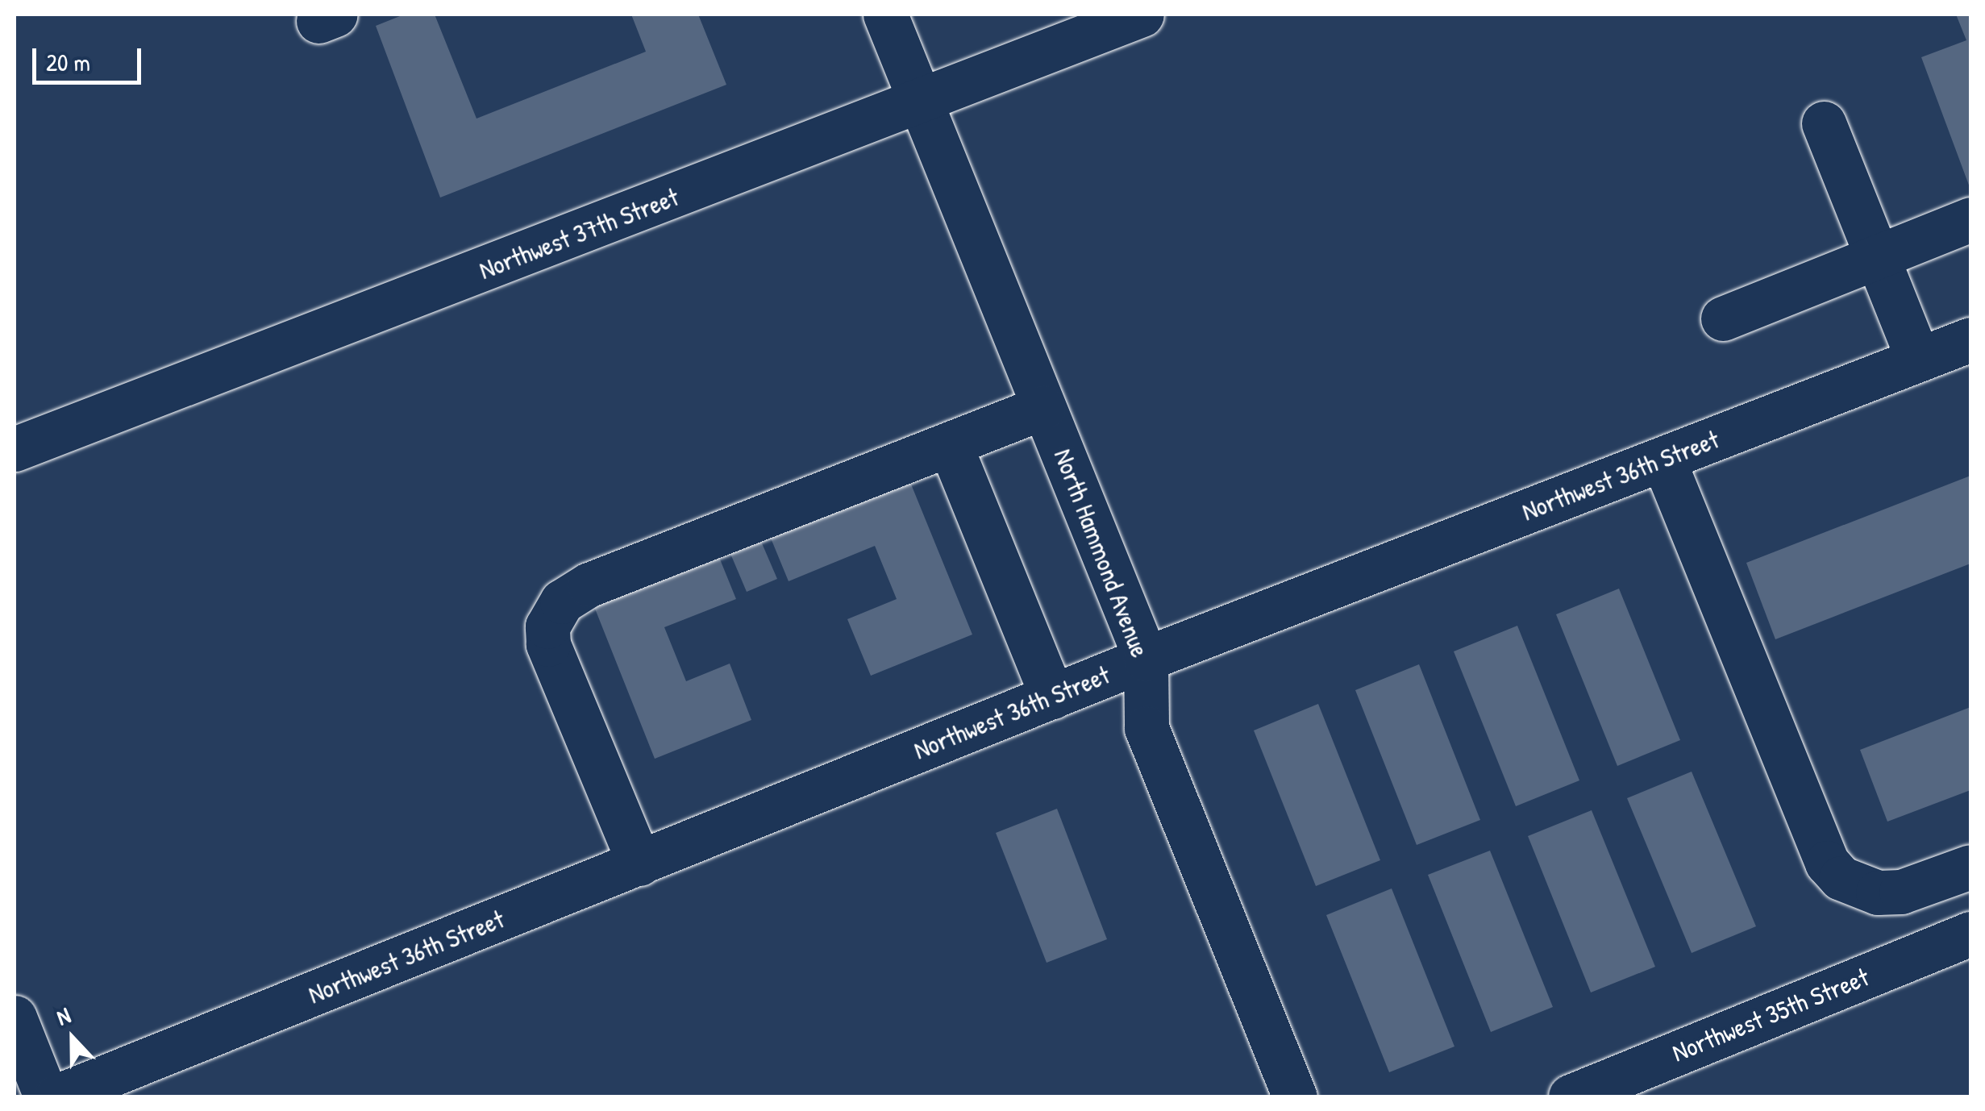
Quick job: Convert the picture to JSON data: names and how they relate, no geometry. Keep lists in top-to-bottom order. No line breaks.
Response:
{"streets":{"street":["Northwest 37th Street","Northwest 36th Street","North Hammond Avenue","Northwest 35th Street"]},"crossings":[["Northwest 37th Street","North Hammond Avenue"],["Northwest 36th Street","North Hammond Avenue"]],"scale_bar":"20 m","north":"top"}
